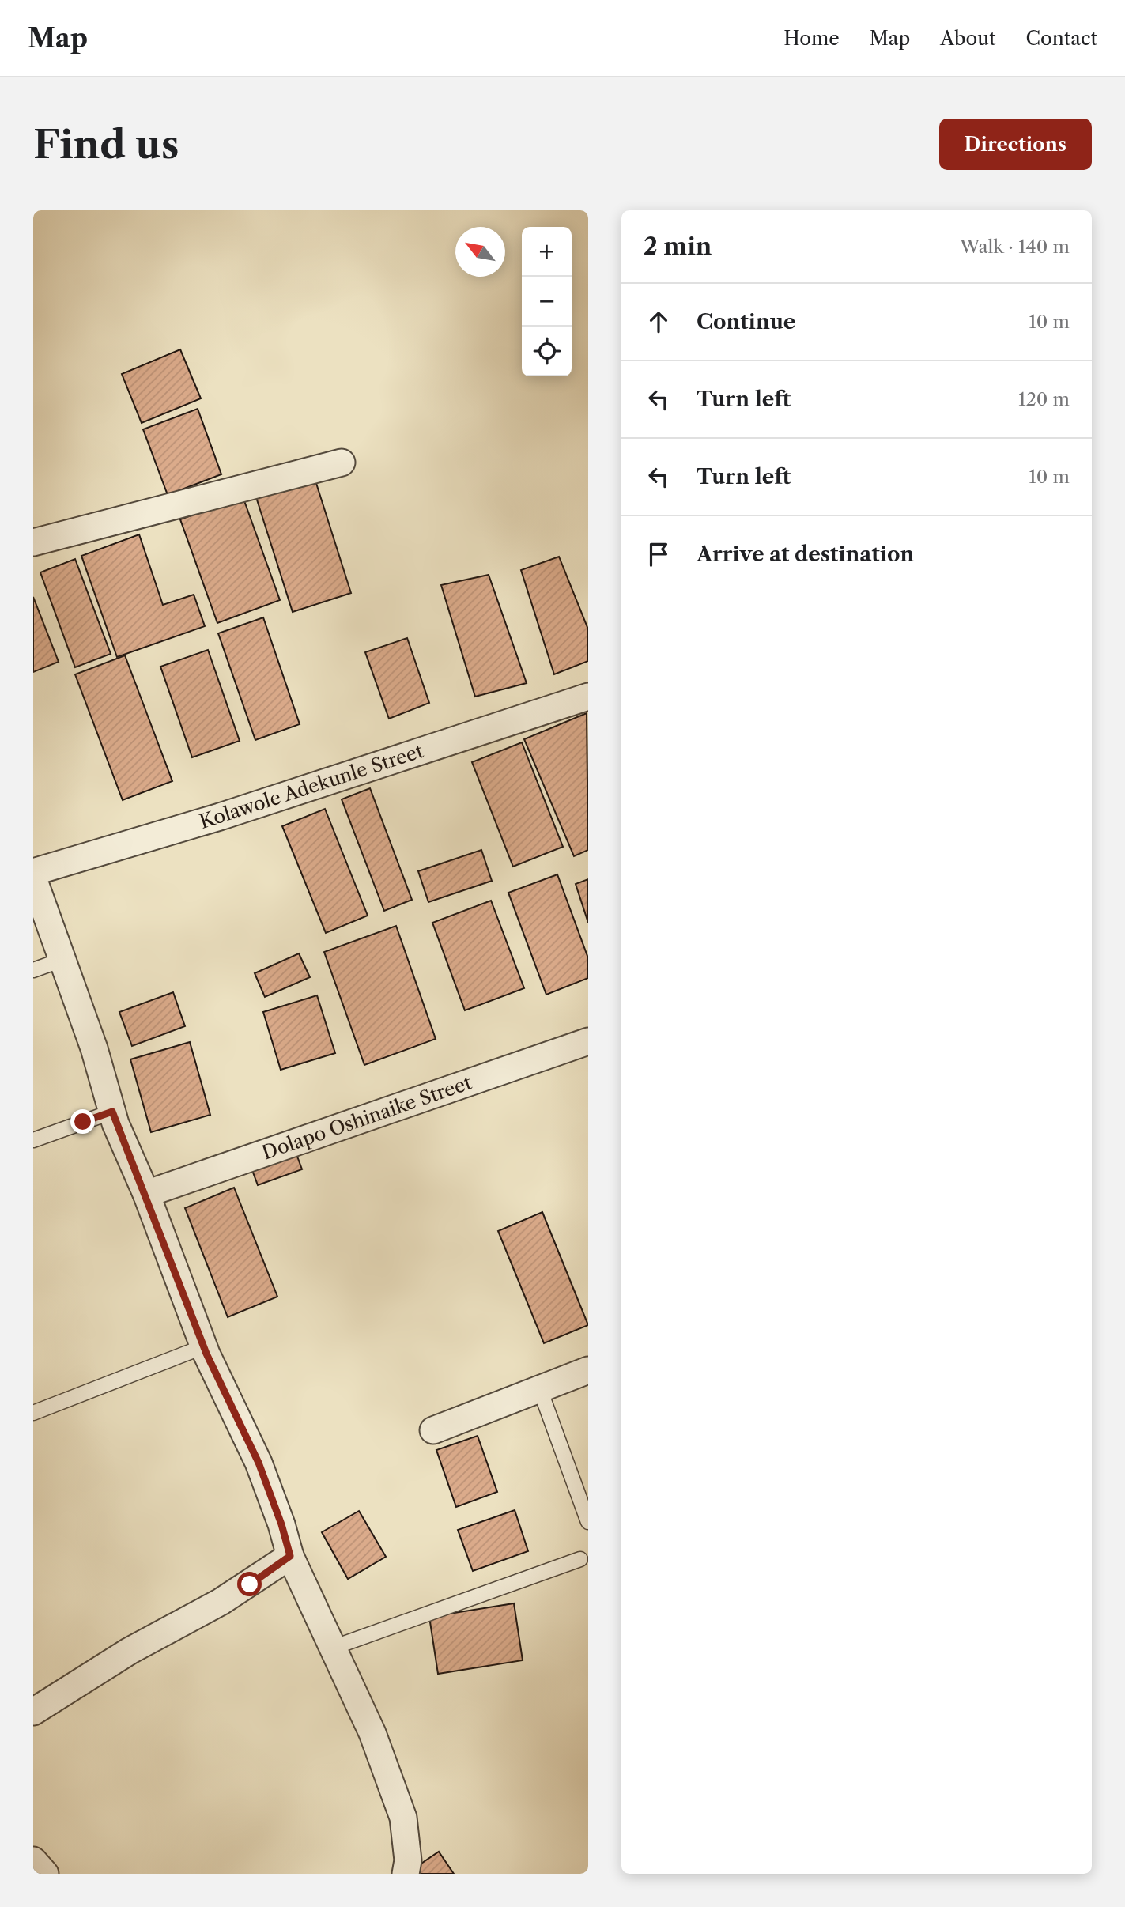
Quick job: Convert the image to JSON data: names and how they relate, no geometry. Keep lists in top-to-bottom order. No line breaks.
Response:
{"streets":{"street":["Kolawole Adekunle Street","Dolapo Oshinaike Street"]},"north":"top left","page":{"header":"Map","nav":["Home","Map","About","Contact"],"buttons":"Directions","title":"Find us","heading":["2 min","Walk · 140 m"],"map_buttons":["+","−"],"list":[["Continue","10 m"],["Turn left","120 m"],["Turn left","10 m"],"Arrive at destination"]}}
